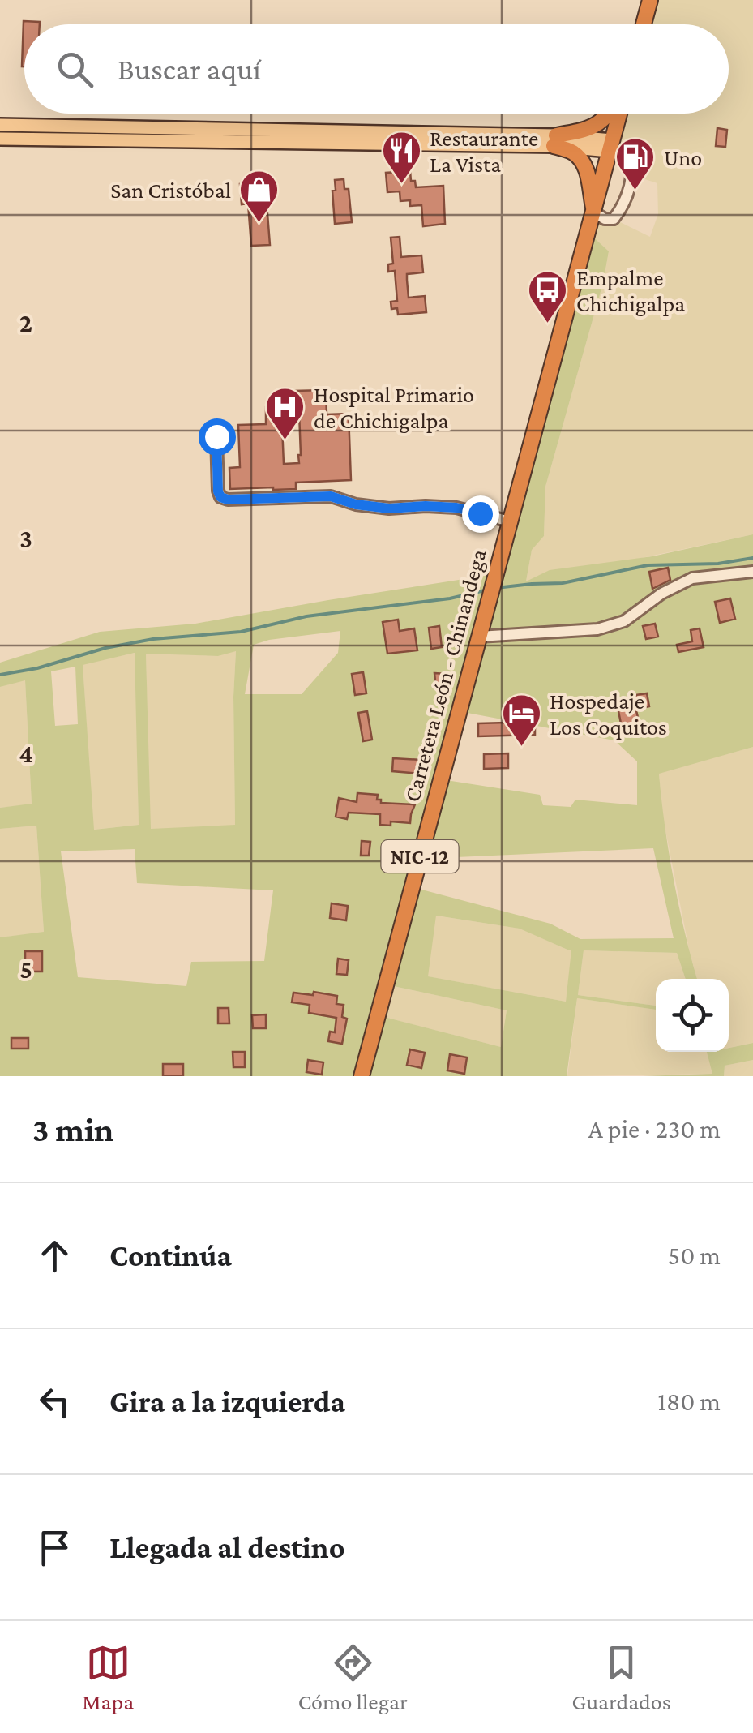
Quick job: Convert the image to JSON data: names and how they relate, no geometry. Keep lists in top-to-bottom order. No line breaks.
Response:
{"streets":{"highway":["Carretera León - Chinandega","NIC-12"]},"places":{"restaurant":["Restaurante La Vista"],"fuel station":["Uno"],"shop":["San Cristóbal"],"bus stop":["Empalme Chichigalpa"],"hospital":["Hospital Primario de Chichigalpa"],"hotel":["Hospedaje Los Coquitos"]},"page":{"search":"Buscar aquí","heading":["3 min","A pie · 230 m"],"list":[["Continúa","50 m"],["Gira a la izquierda","180 m"],"Llegada al destino"],"nav":["Mapa","Cómo llegar","Guardados"]},"grid":{"rows":["2","3","4","5"]}}
